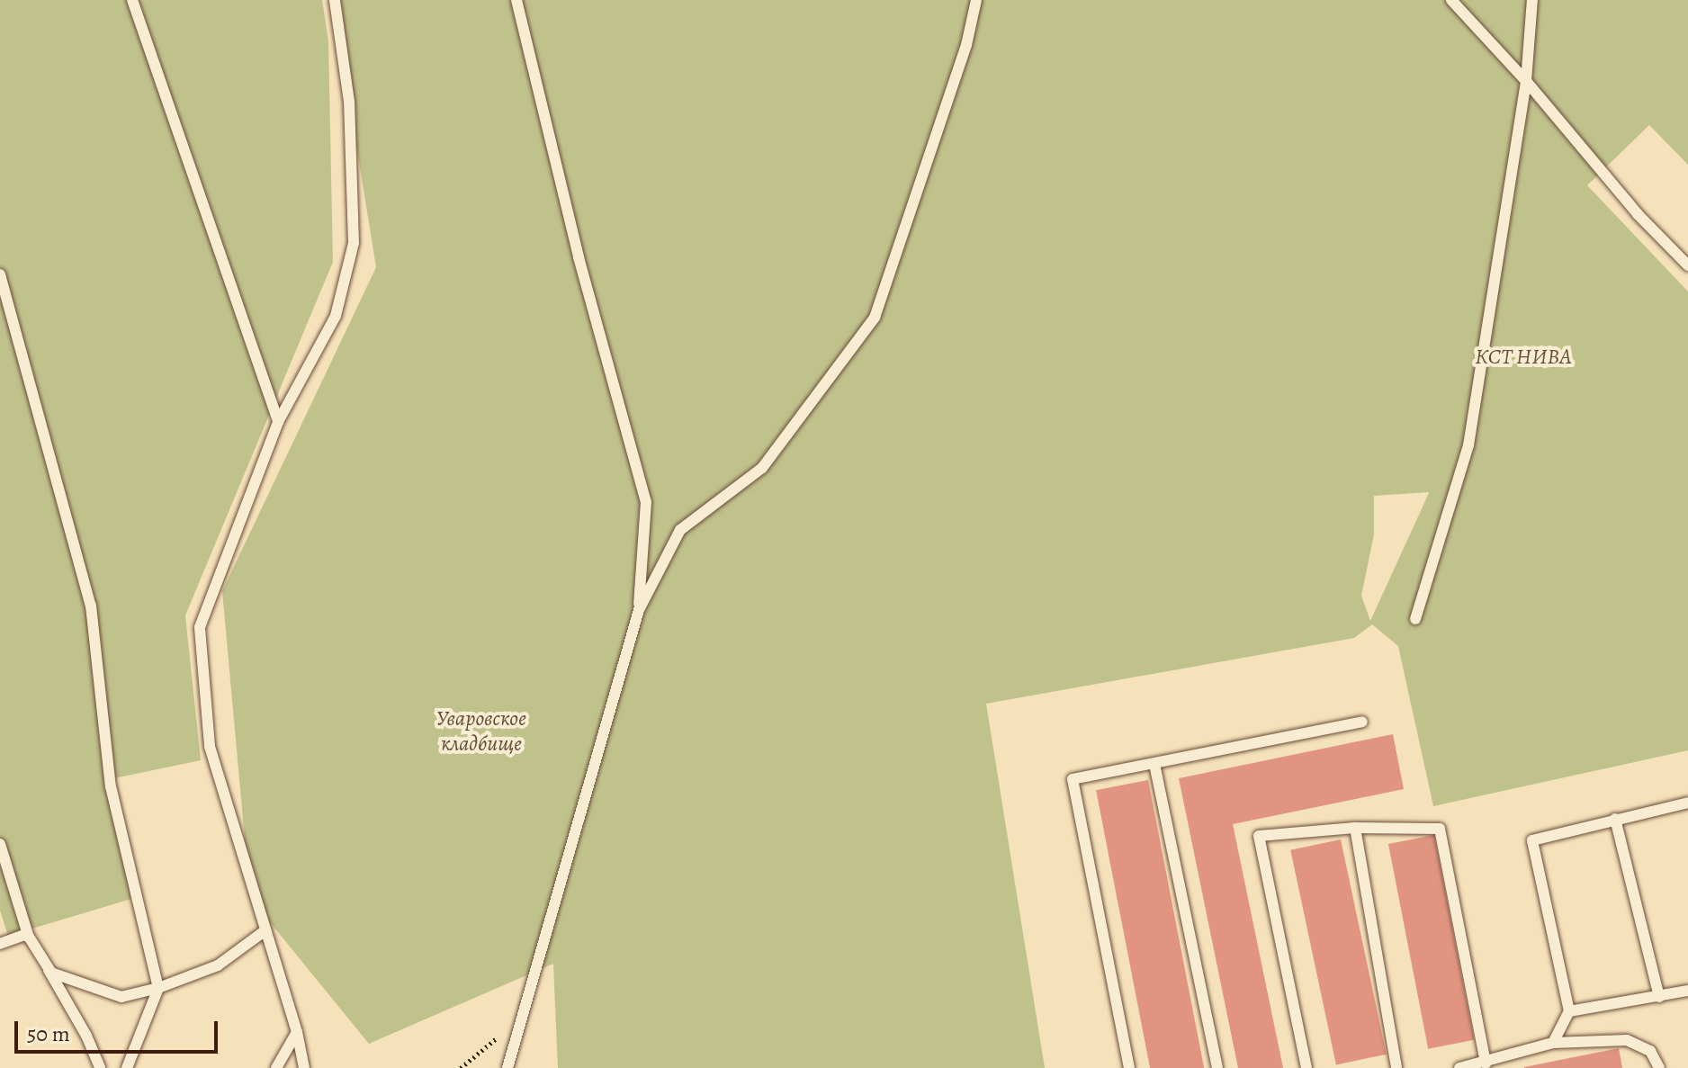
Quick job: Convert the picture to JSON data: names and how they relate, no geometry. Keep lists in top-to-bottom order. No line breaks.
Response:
{"parks":["КСТ НИВА","Уваровское кладбище"],"scale_bar":"50 m"}
